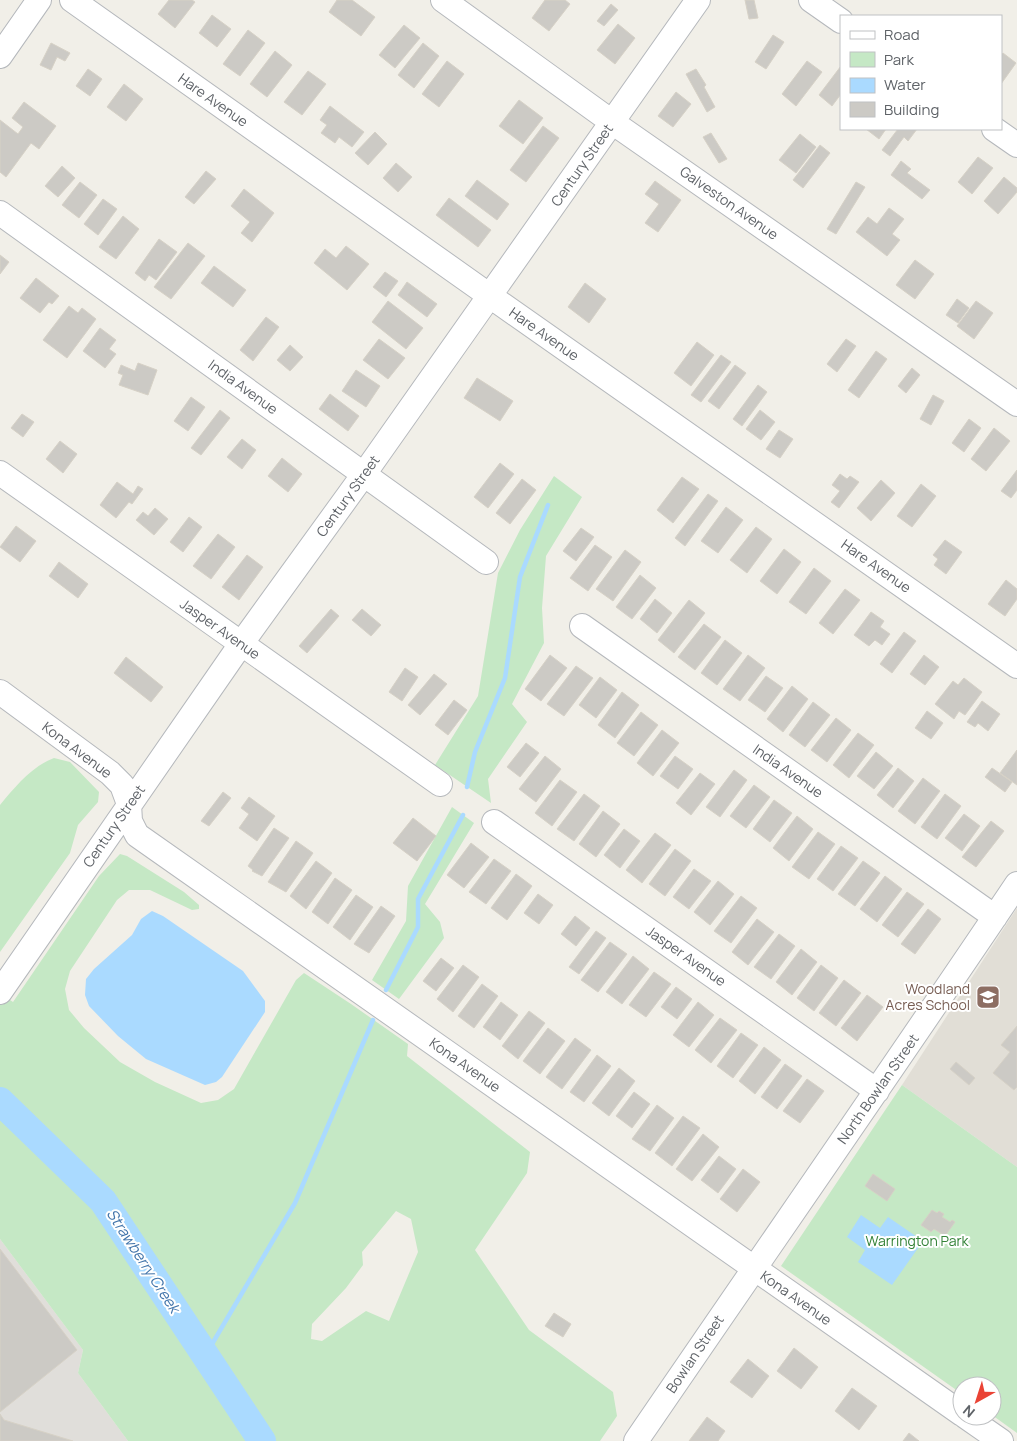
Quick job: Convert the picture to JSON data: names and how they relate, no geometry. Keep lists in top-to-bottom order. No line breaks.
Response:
{"streets":{"street":["Hare Avenue","Century Street","Galveston Avenue","India Avenue","Jasper Avenue","Kona Avenue","North Bowlan Street","Bowlan Street"]},"crossings":[["Hare Avenue","Century Street"],["Century Street","Galveston Avenue"],["Century Street","India Avenue"],["Century Street","Jasper Avenue"],["Century Street","Kona Avenue"],["India Avenue","North Bowlan Street"],["Jasper Avenue","North Bowlan Street"],["Kona Avenue","North Bowlan Street"],["Kona Avenue","Bowlan Street"],["North Bowlan Street","Bowlan Street"]],"water":["Strawberry Creek"],"parks":["Warrington Park"],"places":{"school or university":["Woodland Acres School"]},"legend":["Road","Park","Water","Building"],"north":"bottom left"}
